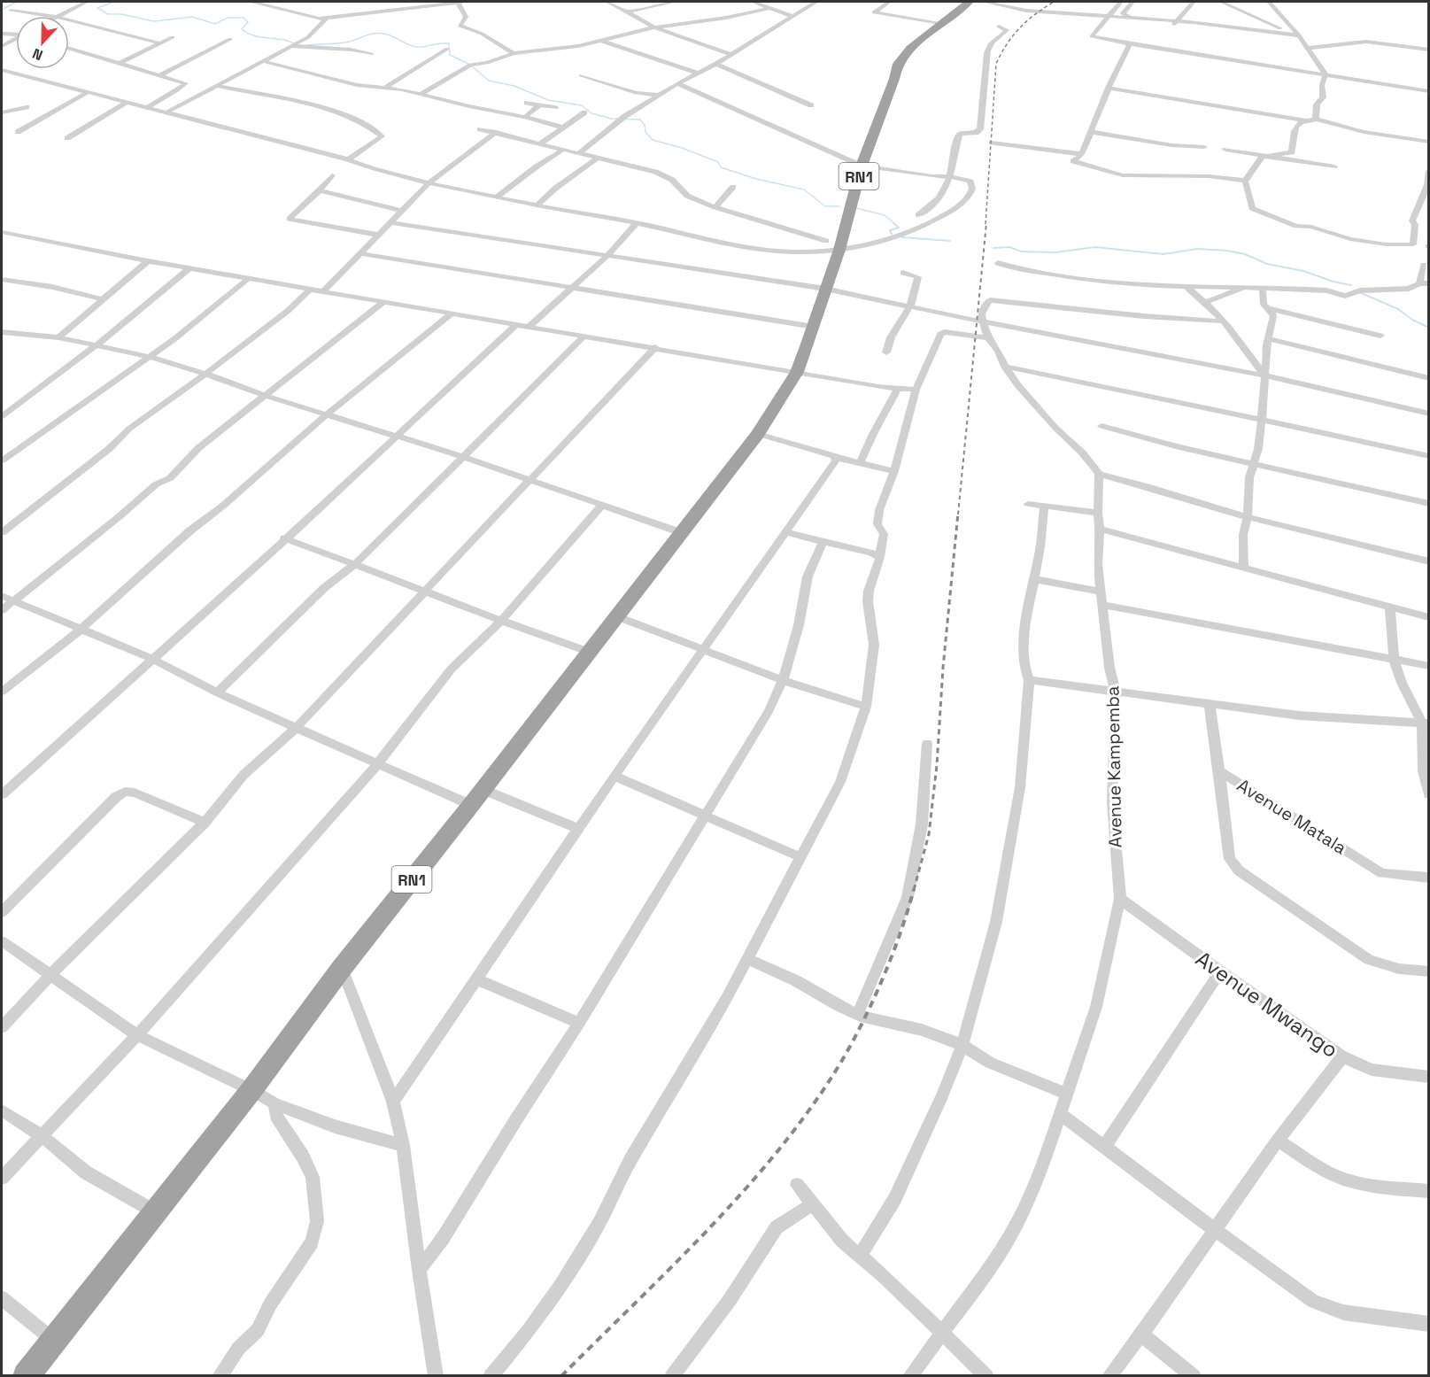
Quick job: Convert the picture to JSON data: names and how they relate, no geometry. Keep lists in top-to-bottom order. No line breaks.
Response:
{"streets":{"highway":["RN1"],"street":["Avenue Kampemba","Avenue Matala","Avenue Mwango"]},"crossings":[["Avenue Kampemba","Avenue Mwango"]],"north":"bottom"}
